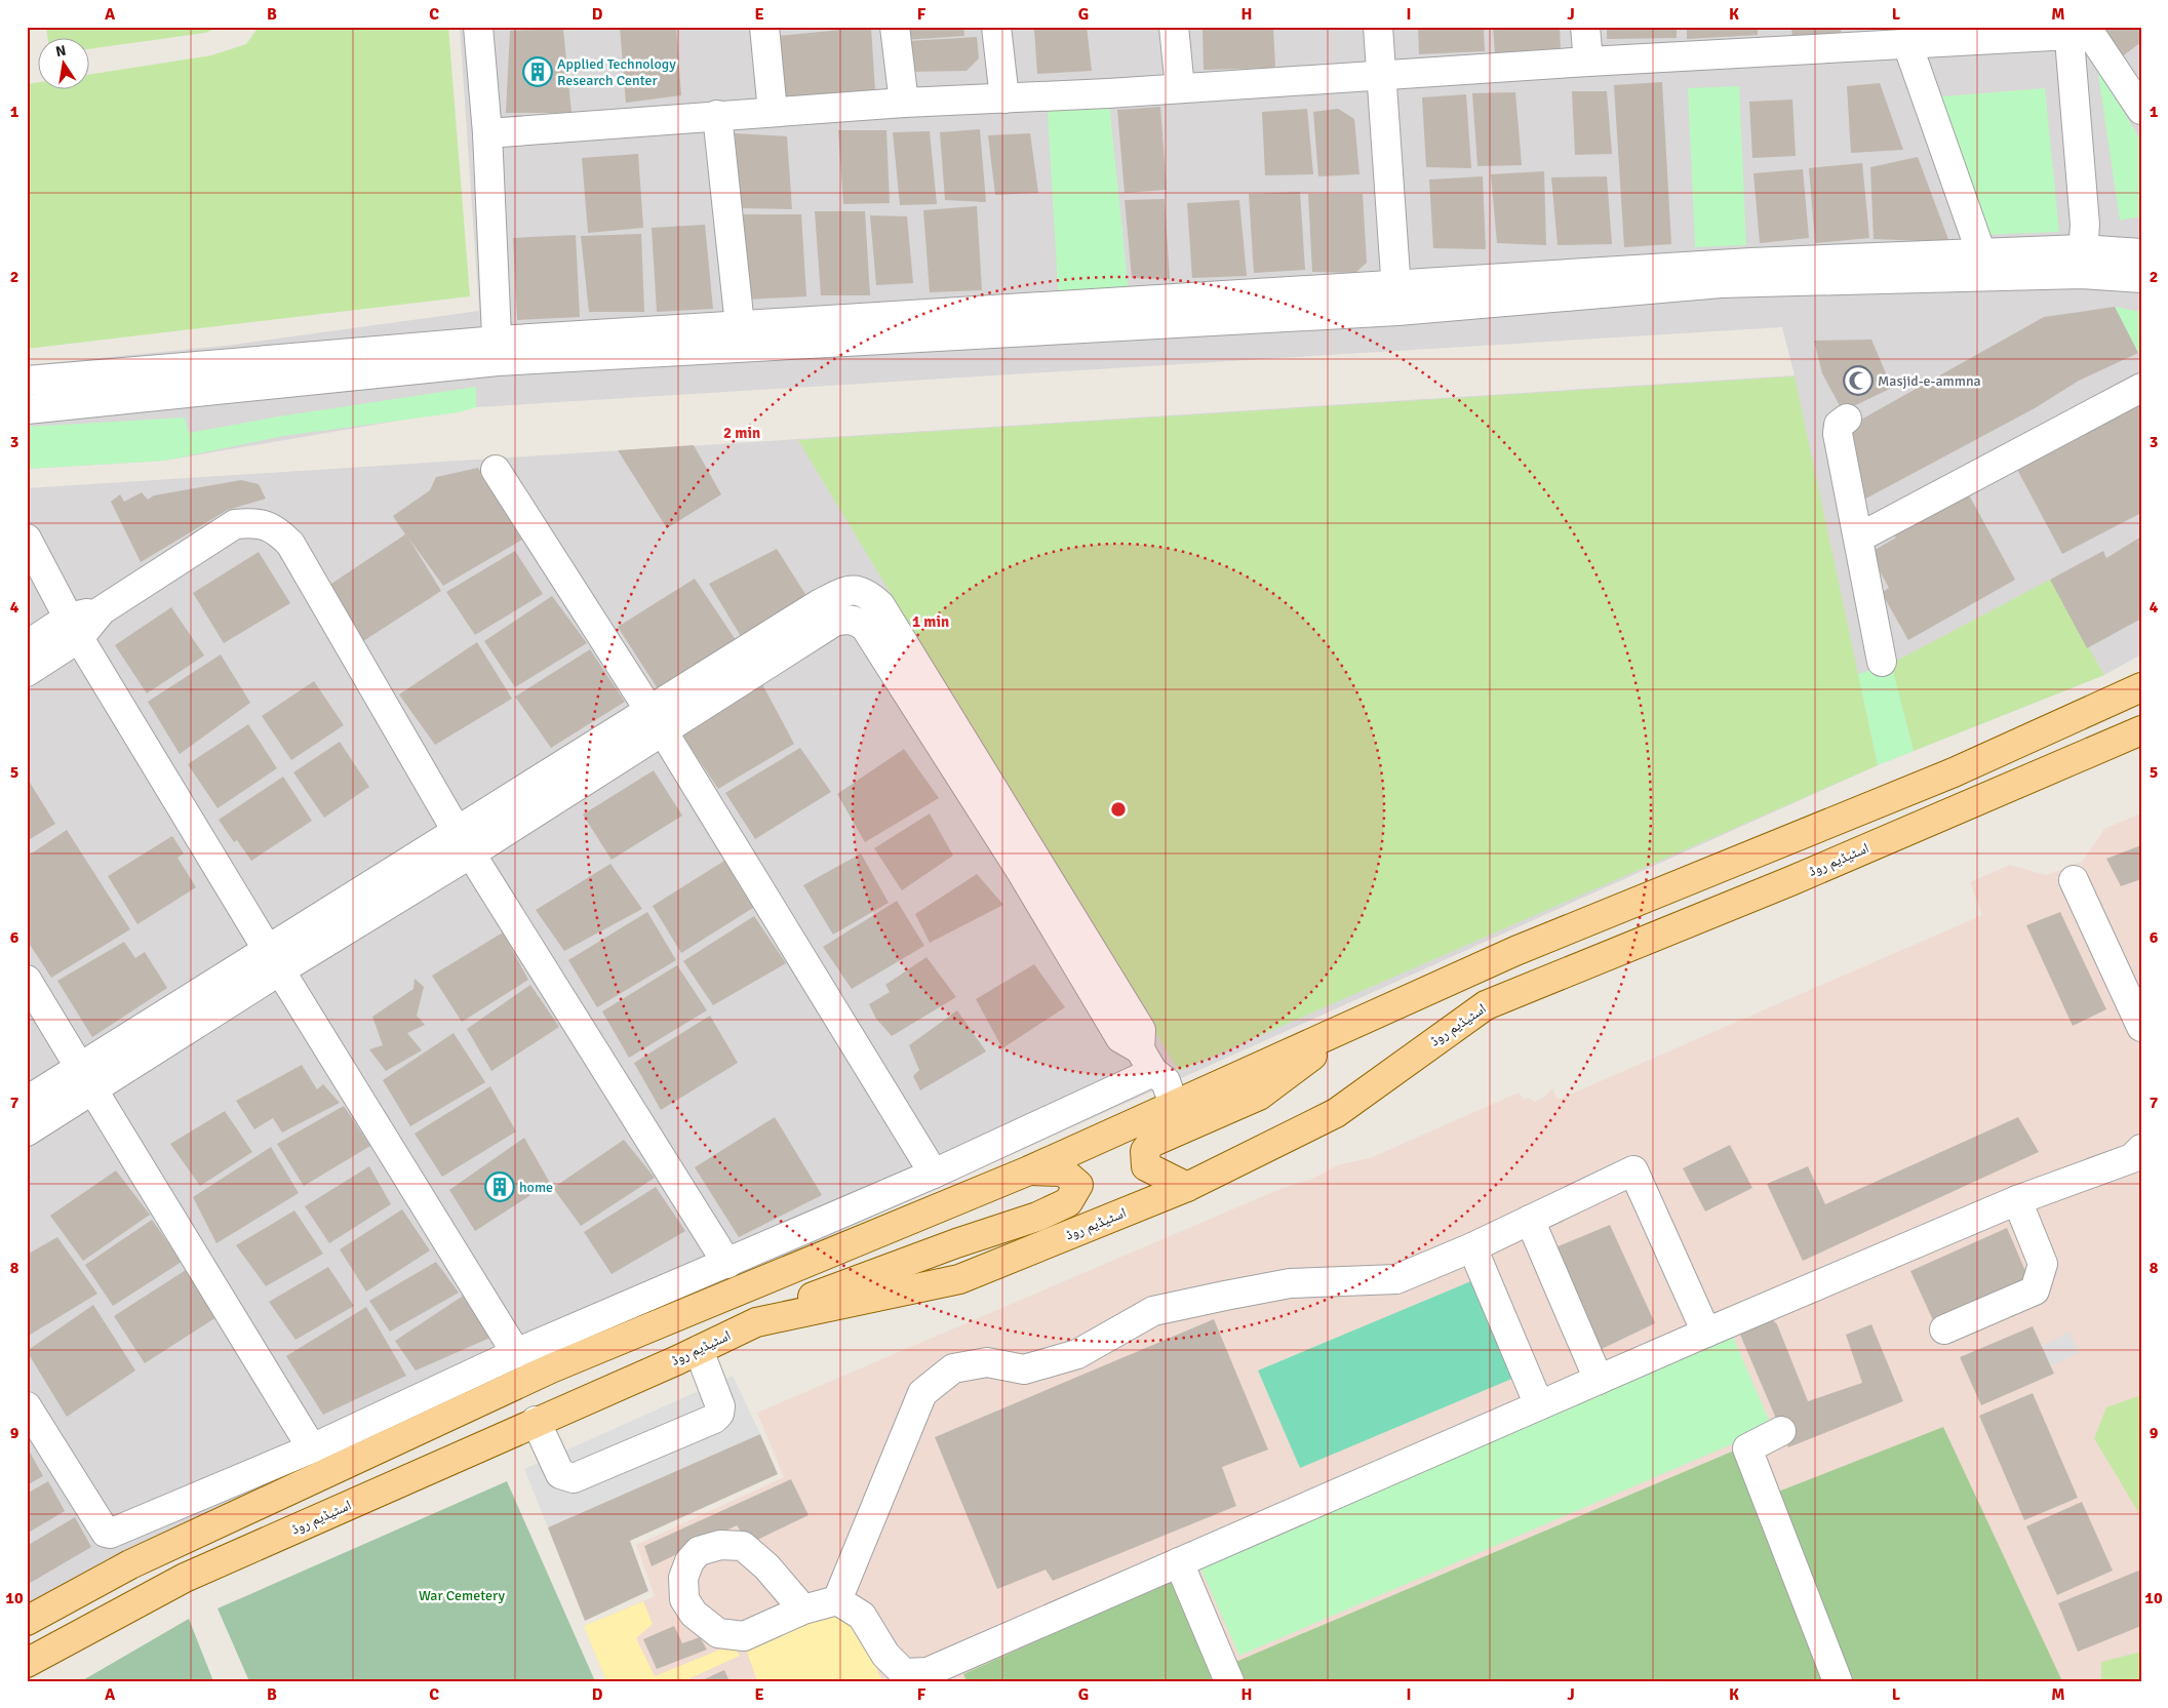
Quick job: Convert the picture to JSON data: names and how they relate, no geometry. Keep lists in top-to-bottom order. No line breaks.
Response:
{"streets":{"main road":["اسٹیڈیم روڈ"]},"parks":["War Cemetery"],"places":{"building":["Applied Technology Research Center","home"],"mosque":["Masjid-e-ammna"]},"north":"top","grid":{"columns":["A","B","C","D","E","F","G","H","I","J","K","L","M"],"rows":["1","2","3","4","5","6","7","8","9","10"]},"rings":["2 min","1 min"]}
